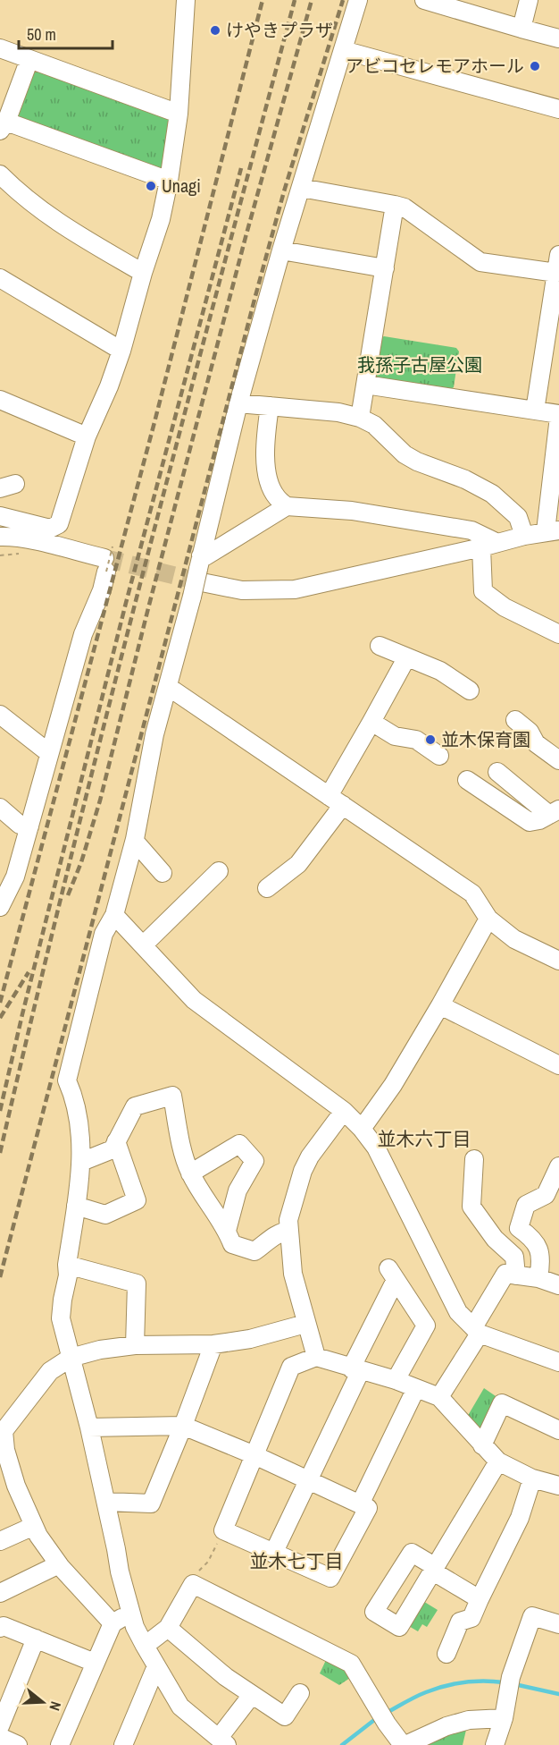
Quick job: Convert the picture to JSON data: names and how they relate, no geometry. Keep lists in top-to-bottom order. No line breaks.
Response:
{"districts":["並木六丁目","並木七丁目"],"parks":["我孫子古屋公園"],"places":["けやきプラザ","アビコセレモアホール","Unagi","並木保育園"],"scale_bar":"50 m","north":"right"}
